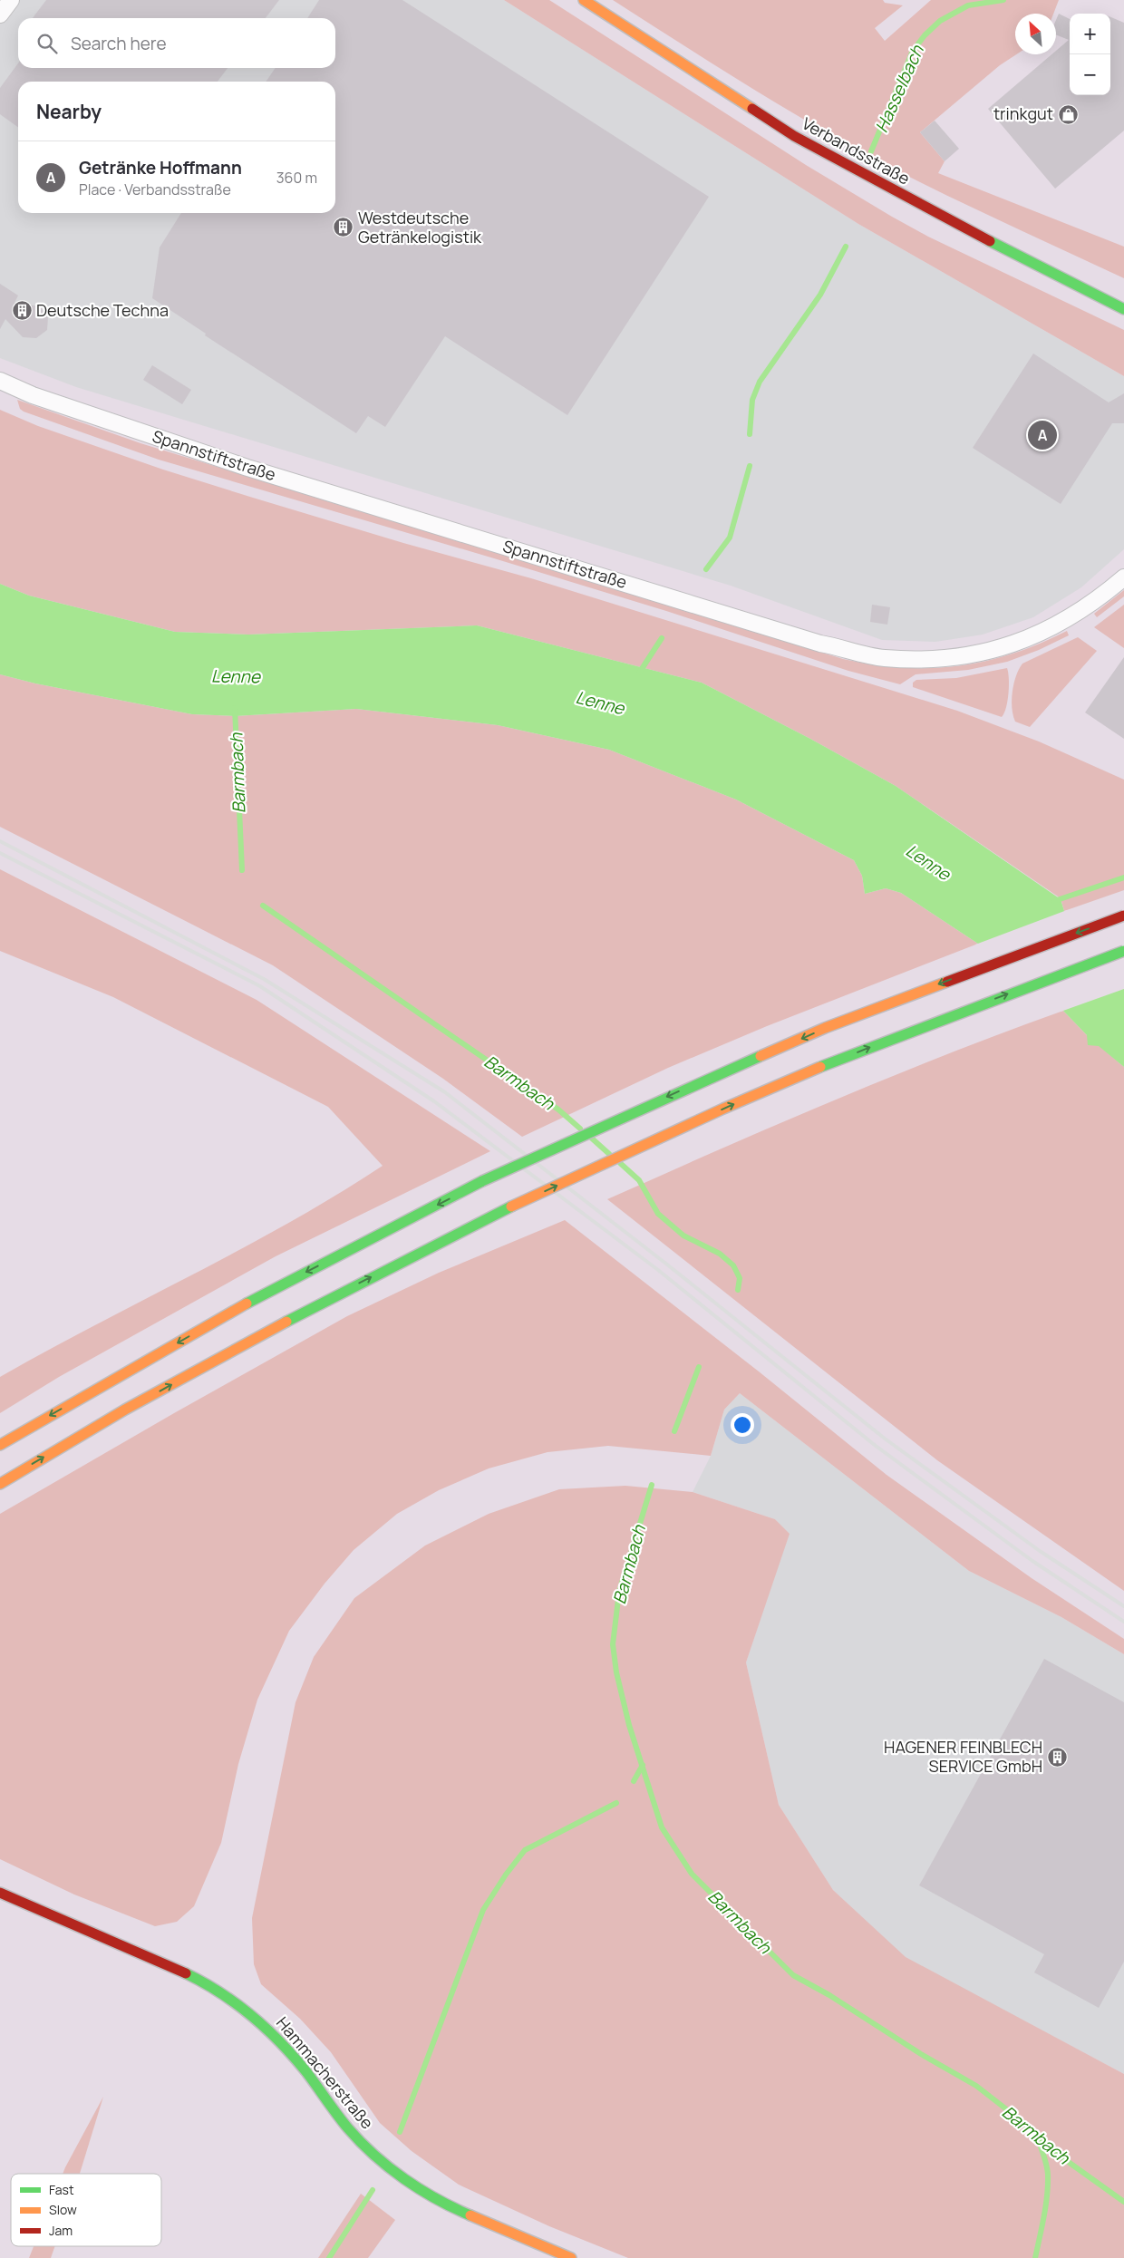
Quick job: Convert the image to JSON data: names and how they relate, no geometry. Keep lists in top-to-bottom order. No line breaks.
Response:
{"streets":{"main road":["Verbandsstraße","Hammacherstraße"],"street":["Spannstiftstraße"]},"water":["Hasselbach","Lenne","Barmbach"],"places":{"shop":["trinkgut"],"building":["Westdeutsche Getränkelogistik","Deutsche Techna","HAGENER FEINBLECH SERVICE GmbH"]},"legend":["Fast","Slow","Jam"],"north":"top left","page":{"map_buttons":["+","−"],"search":"Search here","heading":"Nearby","list":[{"mark":"A","name":"Getränke Hoffmann","note":"Place · Verbandsstraße","value":"360 m"}],"pins":"A"}}
